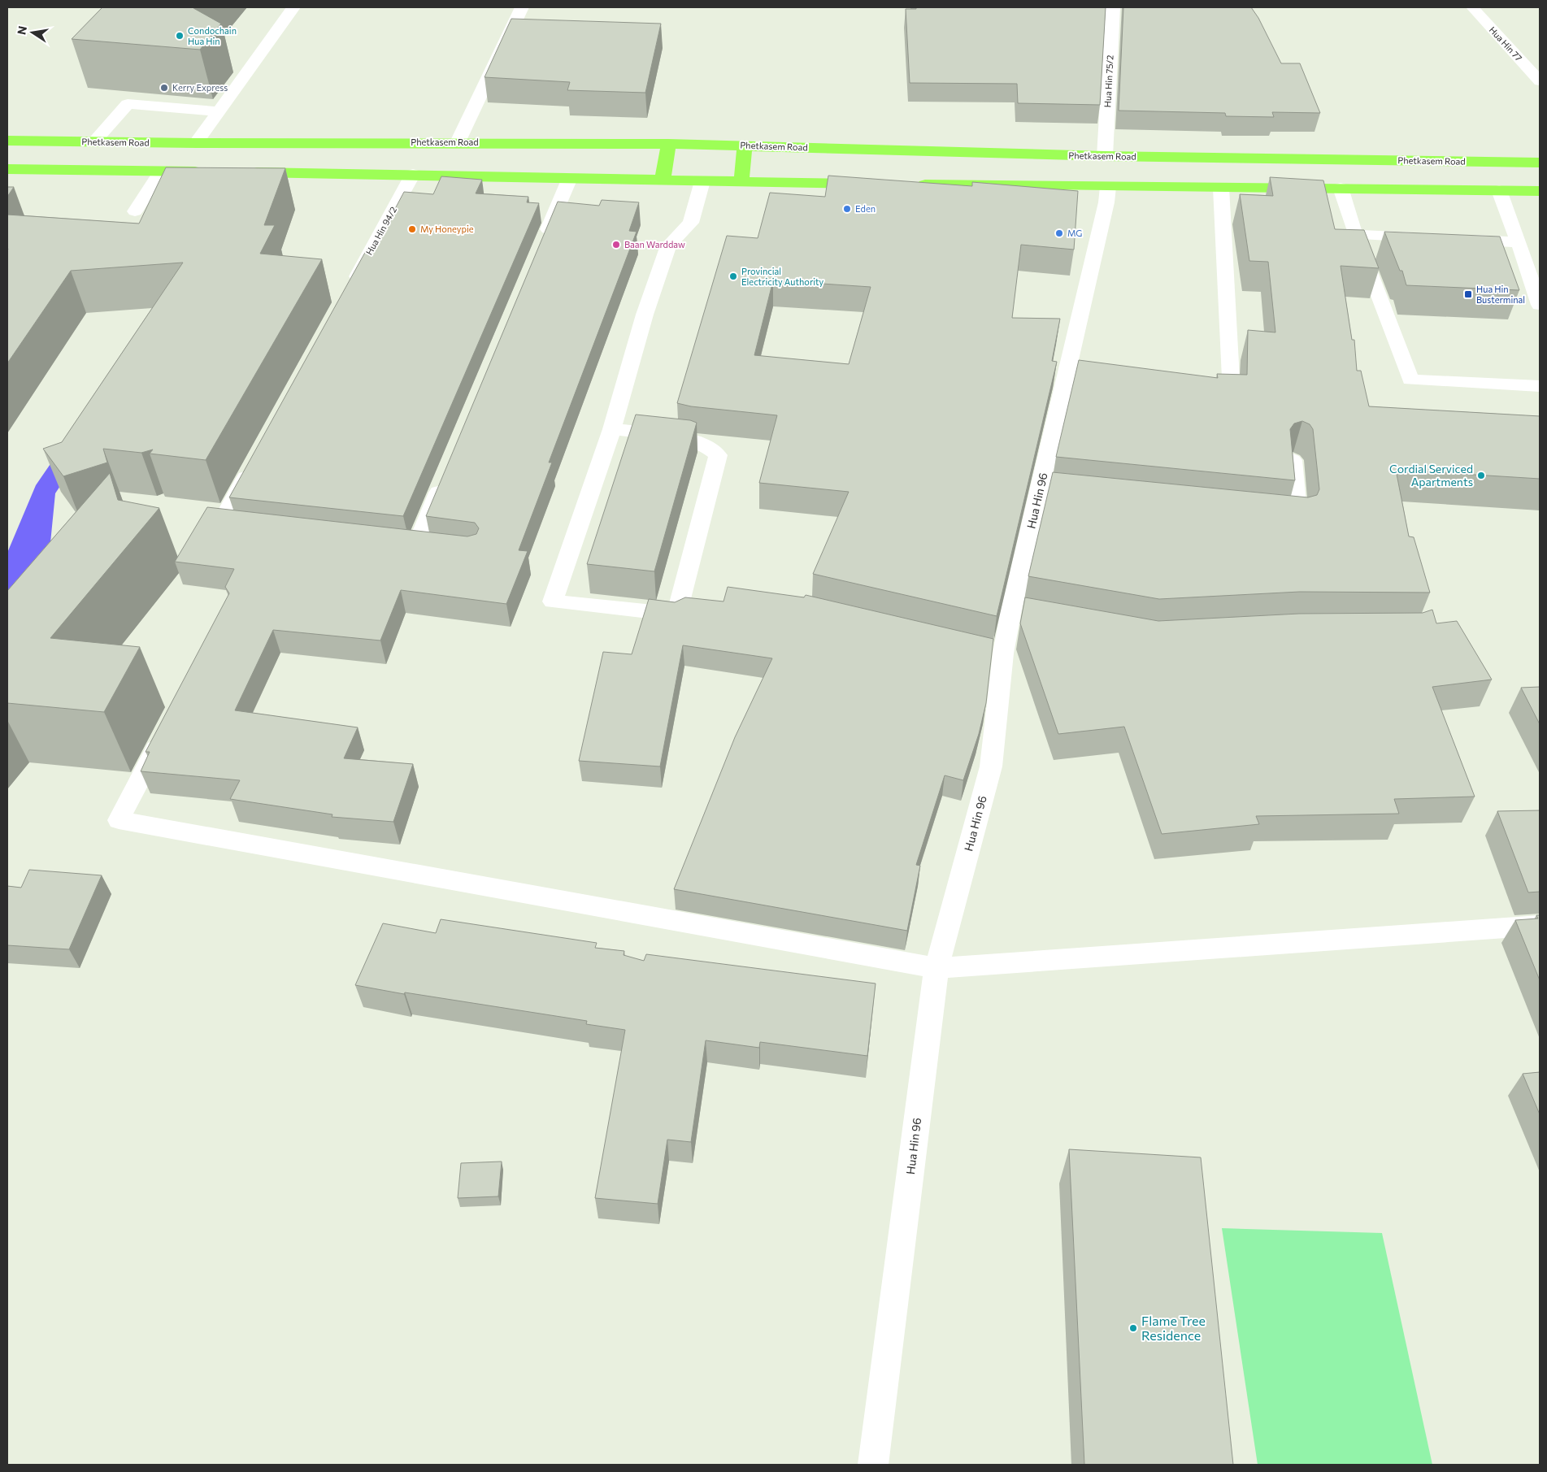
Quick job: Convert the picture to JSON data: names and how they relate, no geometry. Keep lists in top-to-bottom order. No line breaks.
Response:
{"streets":{"main road":["Phetkasem Road"],"street":["Hua Hin 77","Hua Hin 75/2","Hua Hin 94/2","Hua Hin 96"]},"crossings":[["Hua Hin 75/2","Phetkasem Road"]],"places":{"other":["Condochain Hua Hin","Kerry Express","Eden","My Honeypie","MG","Baan Warddaw","Provincial Electricity Authority","Cordial Serviced Apartments","Flame Tree Residence"],"transit":["Hua Hin Busterminal"]},"north":"left"}
